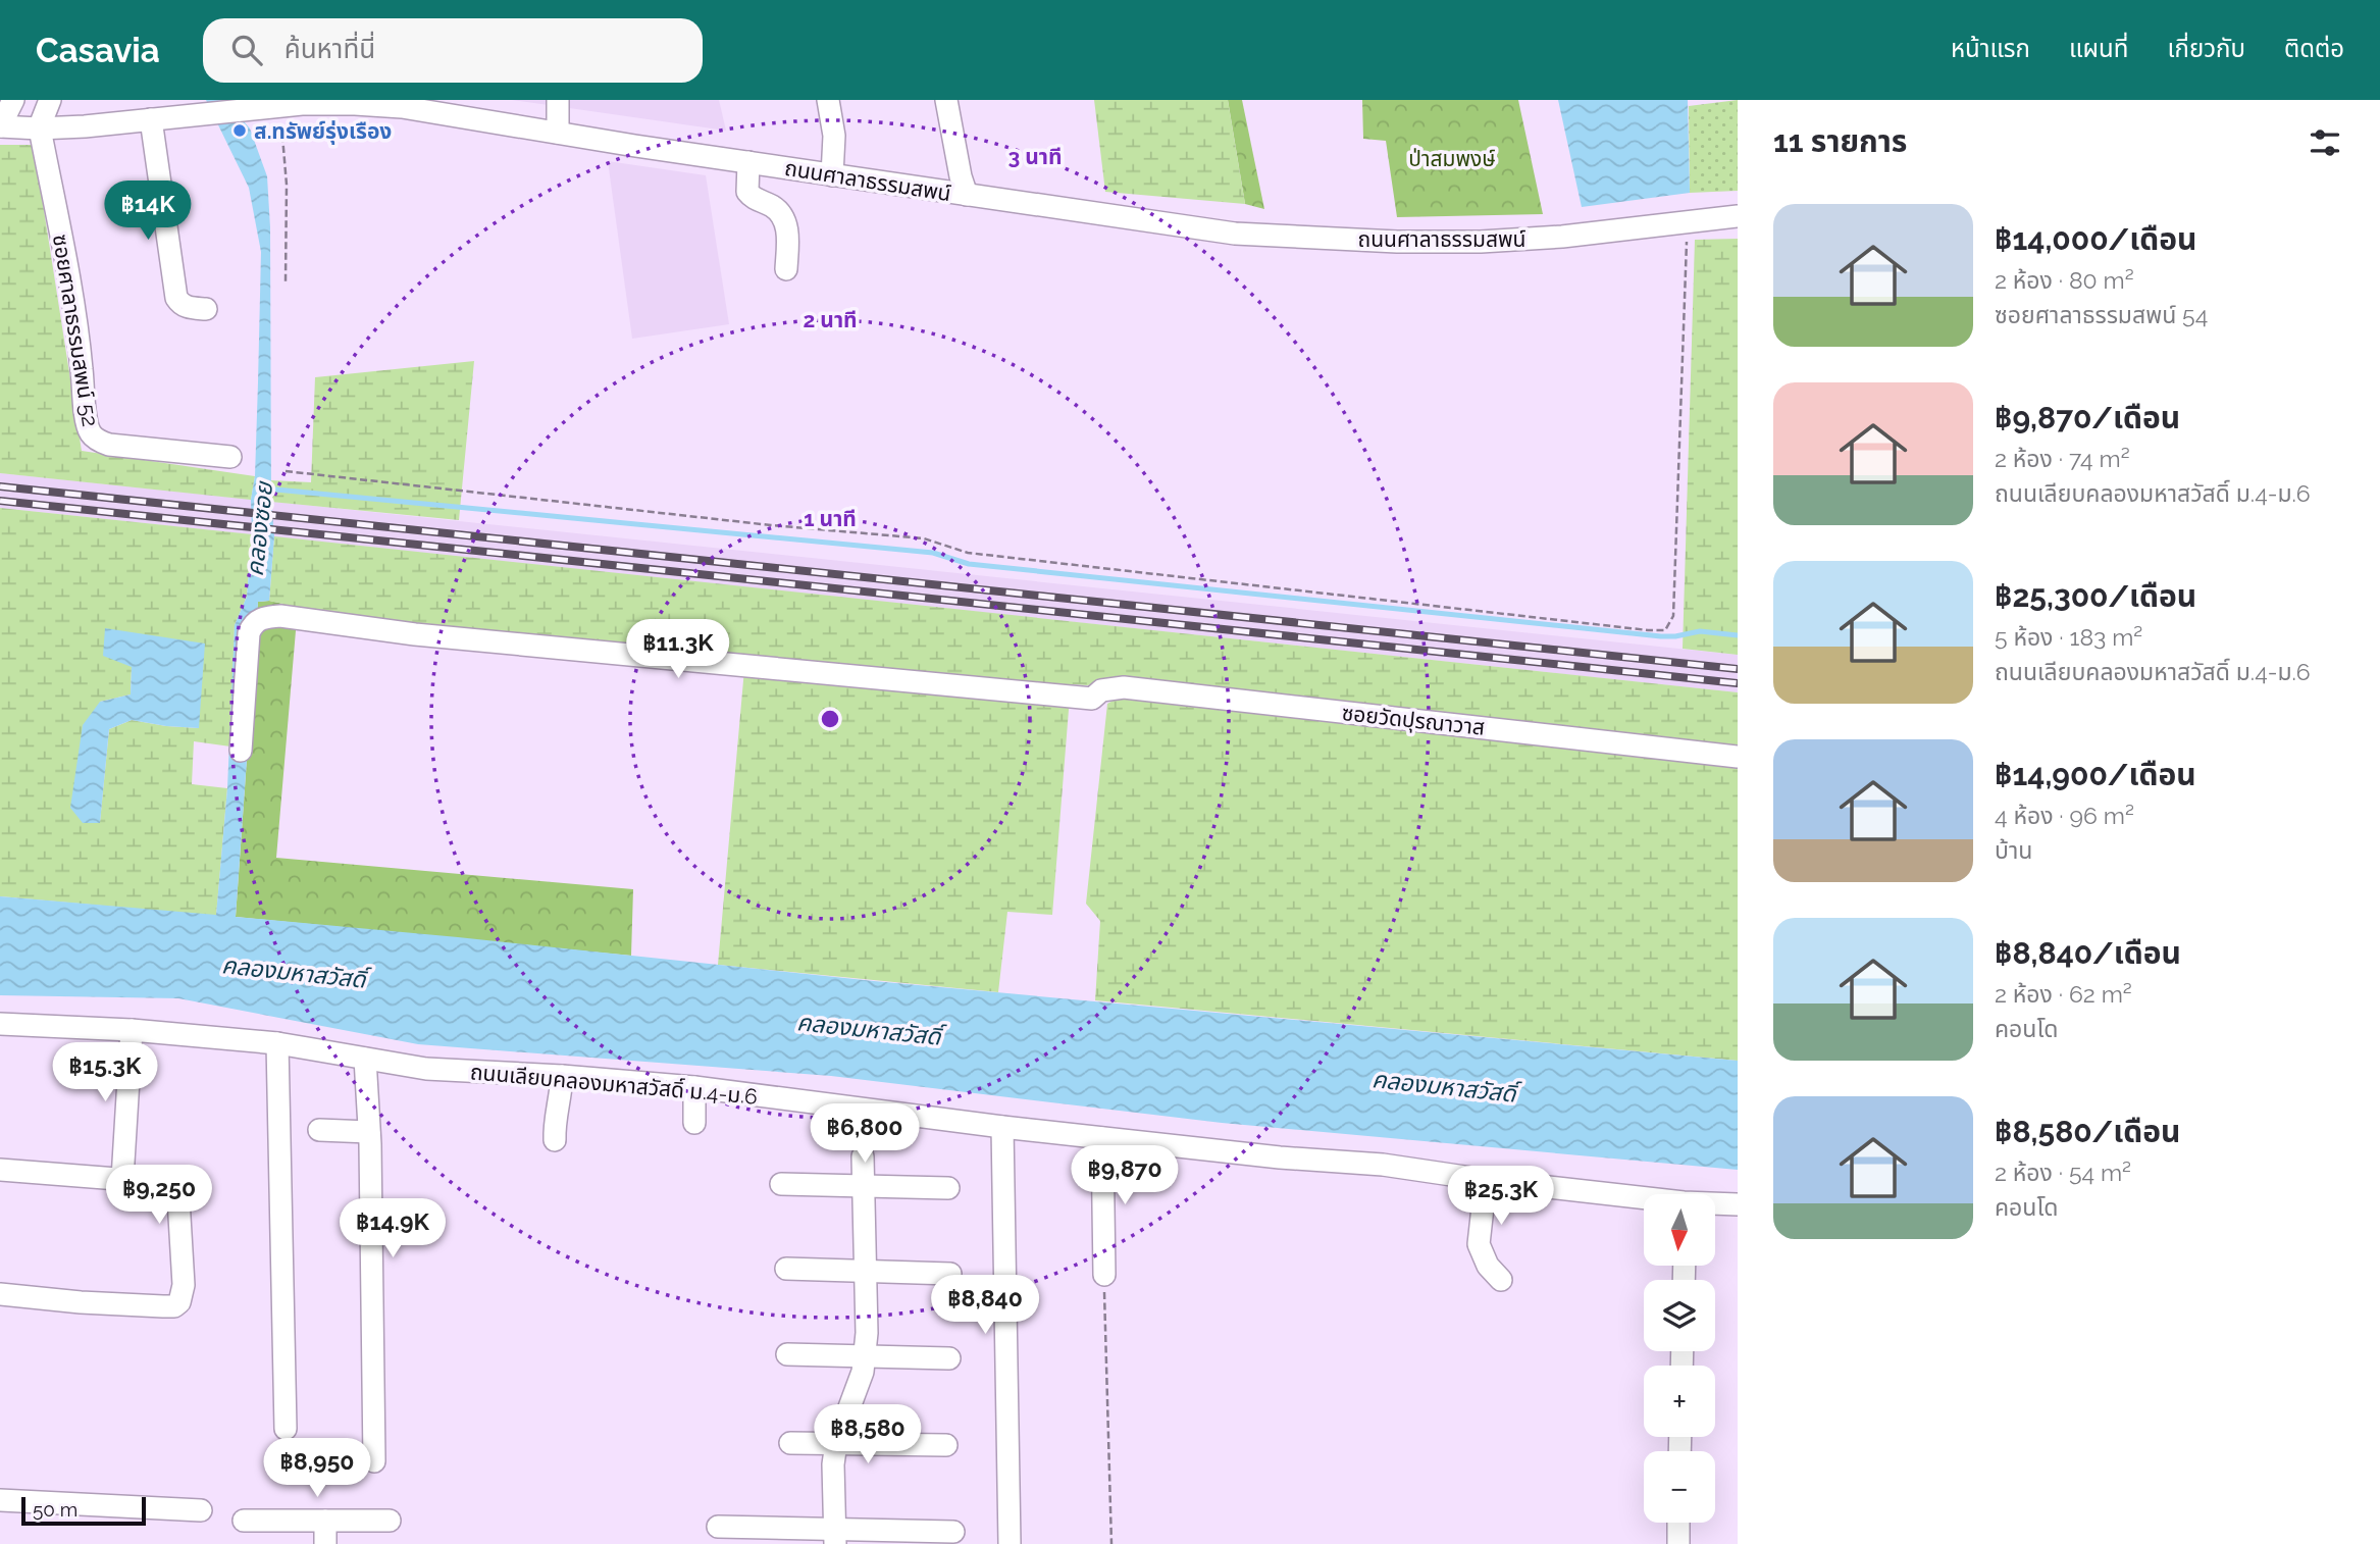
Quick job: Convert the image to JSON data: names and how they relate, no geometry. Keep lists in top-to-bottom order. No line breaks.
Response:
{"streets":{"street":["ถนนศาลาธรรมสพน์","ซอยศาลาธรรมสพน์ 52","ซอยวัดปุรณาวาส","ถนนเลียบคลองมหาสวัสดิ์ ม.4-ม.6"]},"crossings":[["ถนนศาลาธรรมสพน์","ซอยศาลาธรรมสพน์ 52"]],"water":["คลองซอย","คลองมหาสวัสดิ์"],"parks":["ป่าสมพงษ์"],"places":["ส.ทรัพย์รุ่งเรือง"],"scale_bar":"50 m","north":"bottom","page":{"header":"Casavia","search":"ค้นหาที่นี่","nav":["หน้าแรก","แผนที่","เกี่ยวกับ","ติดต่อ"],"heading":"11 รายการ","price":["฿14K","฿11.3K","฿15.3K","฿6,800","฿9,870","฿9,250","฿25.3K","฿14.9K","฿8,840","฿8,580","฿8,950"],"list":[{"name":"฿14,000/เดือน","note":"2 ห้อง · 80 m² · ซอยศาลาธรรมสพน์ 54"},{"name":"฿9,870/เดือน","note":"2 ห้อง · 74 m² · ถนนเลียบคลองมหาสวัสดิ์ ม.4-ม.6"},{"name":"฿25,300/เดือน","note":"5 ห้อง · 183 m² · ถนนเลียบคลองมหาสวัสดิ์ ม.4-ม.6"},{"name":"฿14,900/เดือน","note":"4 ห้อง · 96 m² · บ้าน"},{"name":"฿8,840/เดือน","note":"2 ห้อง · 62 m² · คอนโด"},{"name":"฿8,580/เดือน","note":"2 ห้อง · 54 m² · คอนโด"}],"map_buttons":["+","−"],"scale":"50 m"},"rings":["3 นาที","2 นาที","1 นาที"]}
